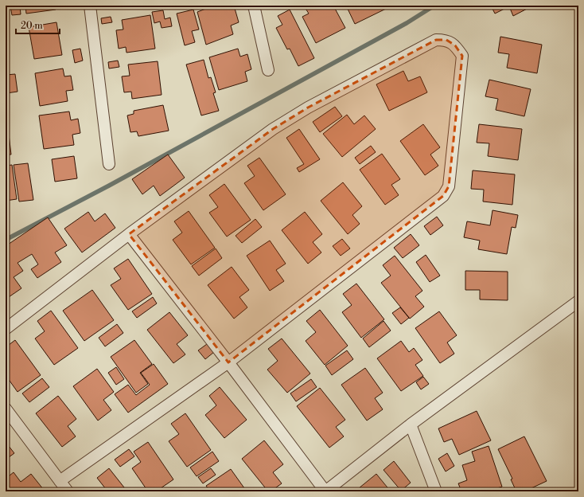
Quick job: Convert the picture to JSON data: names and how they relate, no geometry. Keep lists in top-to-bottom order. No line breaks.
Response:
{"scale_bar":"20 m"}
